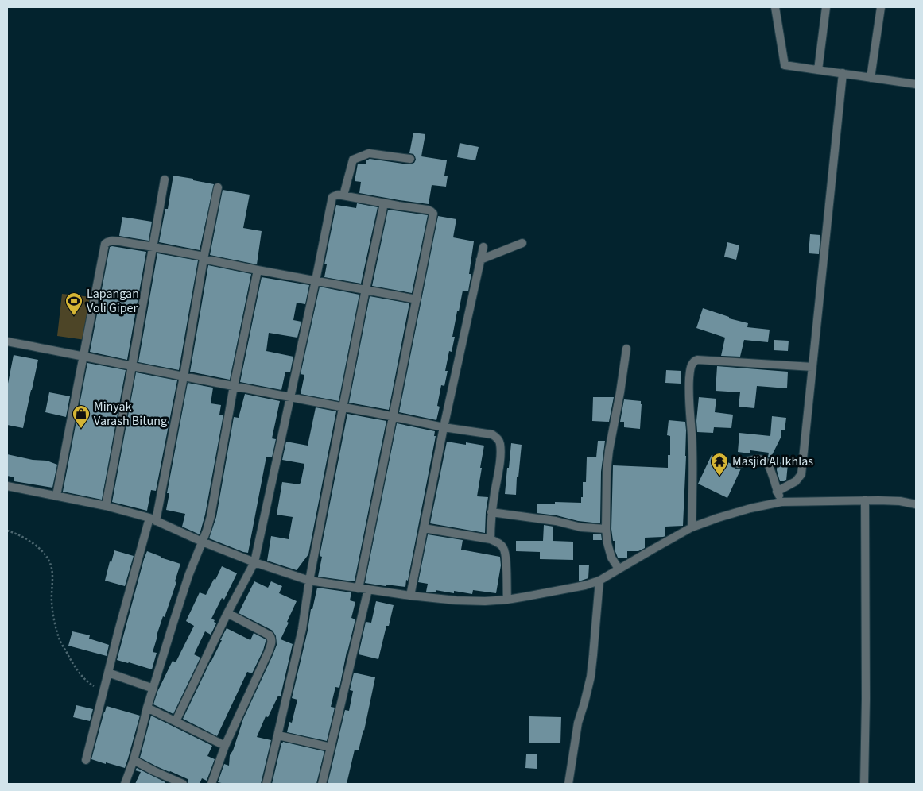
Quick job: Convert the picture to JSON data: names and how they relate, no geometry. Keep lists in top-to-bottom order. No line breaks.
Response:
{"places":{"sports":["Lapangan Voli Giper"],"shop":["Minyak Varash Bitung"],"temple":["Masjid Al Ikhlas"]}}
